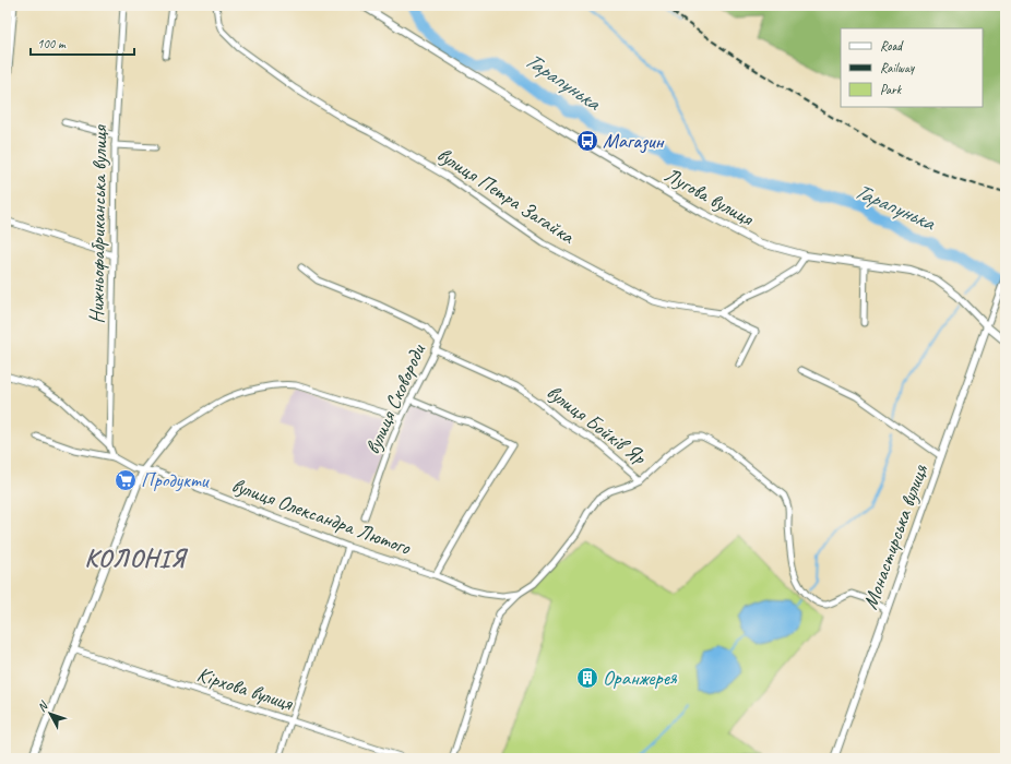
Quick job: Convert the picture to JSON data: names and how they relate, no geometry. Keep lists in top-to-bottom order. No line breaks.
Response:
{"streets":{"street":["вулиця Петра Загайка","Лугова вулиця","Нижньофабриканська вулиця","вулиця Сковороди","вулиця Бойків Яр","вулиця Олександра Лютого","Монастирська вулиця","Кірхова вулиця"]},"crossings":[["Лугова вулиця","Монастирська вулиця"],["вулиця Сковороди","вулиця Бойків Яр"],["вулиця Бойків Яр","Монастирська вулиця"]],"districts":["КОЛОНІЯ"],"water":["Тарапунька"],"places":{"bus stop":["Магазин"],"supermarket":["Продукти"],"building":["Оранжерея"]},"legend":["Road","Railway","Park"],"scale_bar":"100 m","north":"top left"}
